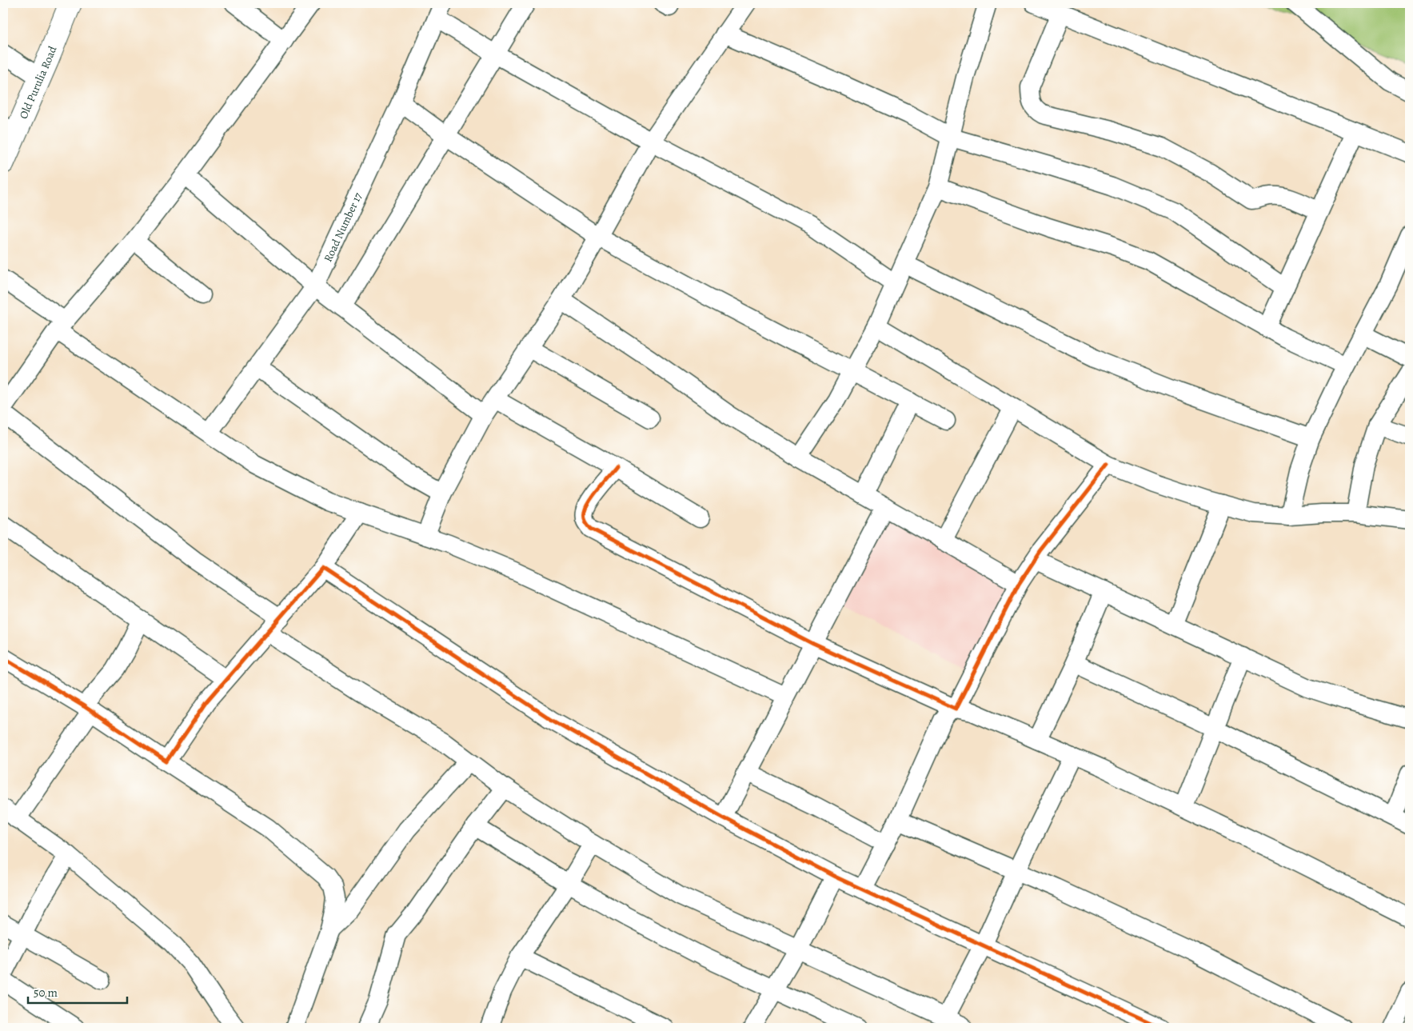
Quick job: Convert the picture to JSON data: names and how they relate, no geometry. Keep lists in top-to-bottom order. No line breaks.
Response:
{"streets":{"main road":["Old Purulia Road"],"street":["Road Number 17"]},"scale_bar":"50 m"}
